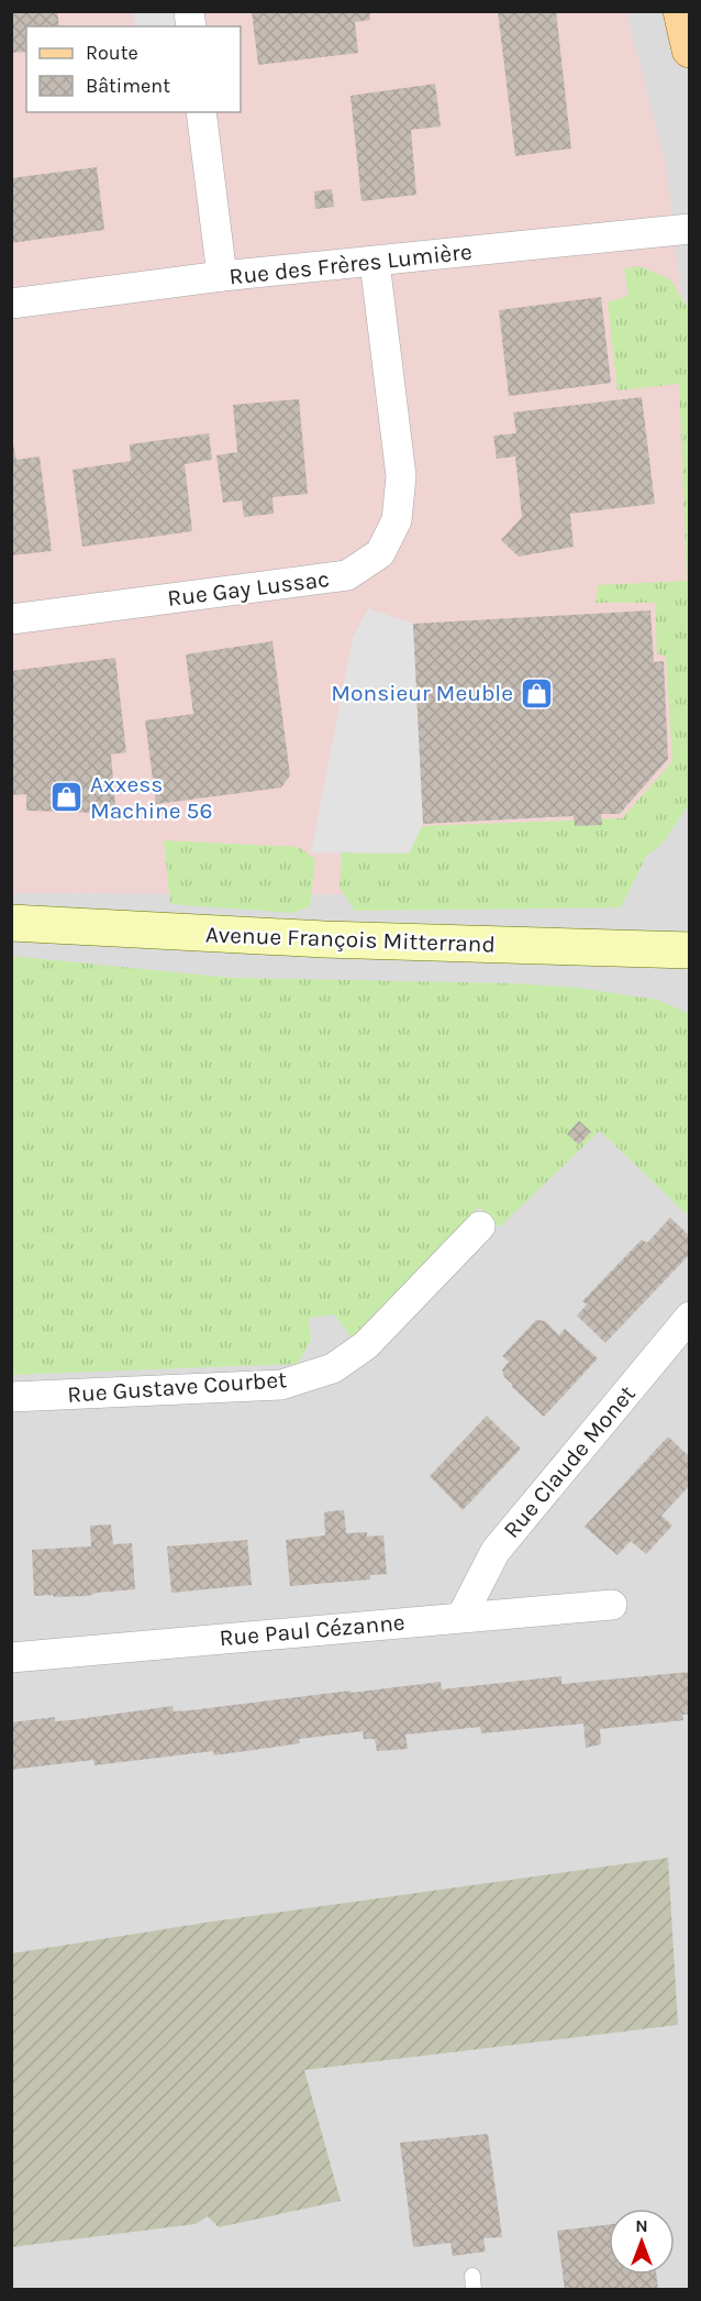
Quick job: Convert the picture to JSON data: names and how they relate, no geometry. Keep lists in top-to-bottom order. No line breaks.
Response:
{"streets":{"main road":["Avenue François Mitterrand"],"street":["Rue des Frères Lumière","Rue Gay Lussac","Rue Gustave Courbet","Rue Claude Monet","Rue Paul Cézanne"]},"crossings":[["Rue des Frères Lumière","Rue Gay Lussac"],["Rue Claude Monet","Rue Paul Cézanne"]],"places":{"shop":["Monsieur Meuble","Axxess Machine 56"]},"legend":["Route","Bâtiment"],"north":"top"}
